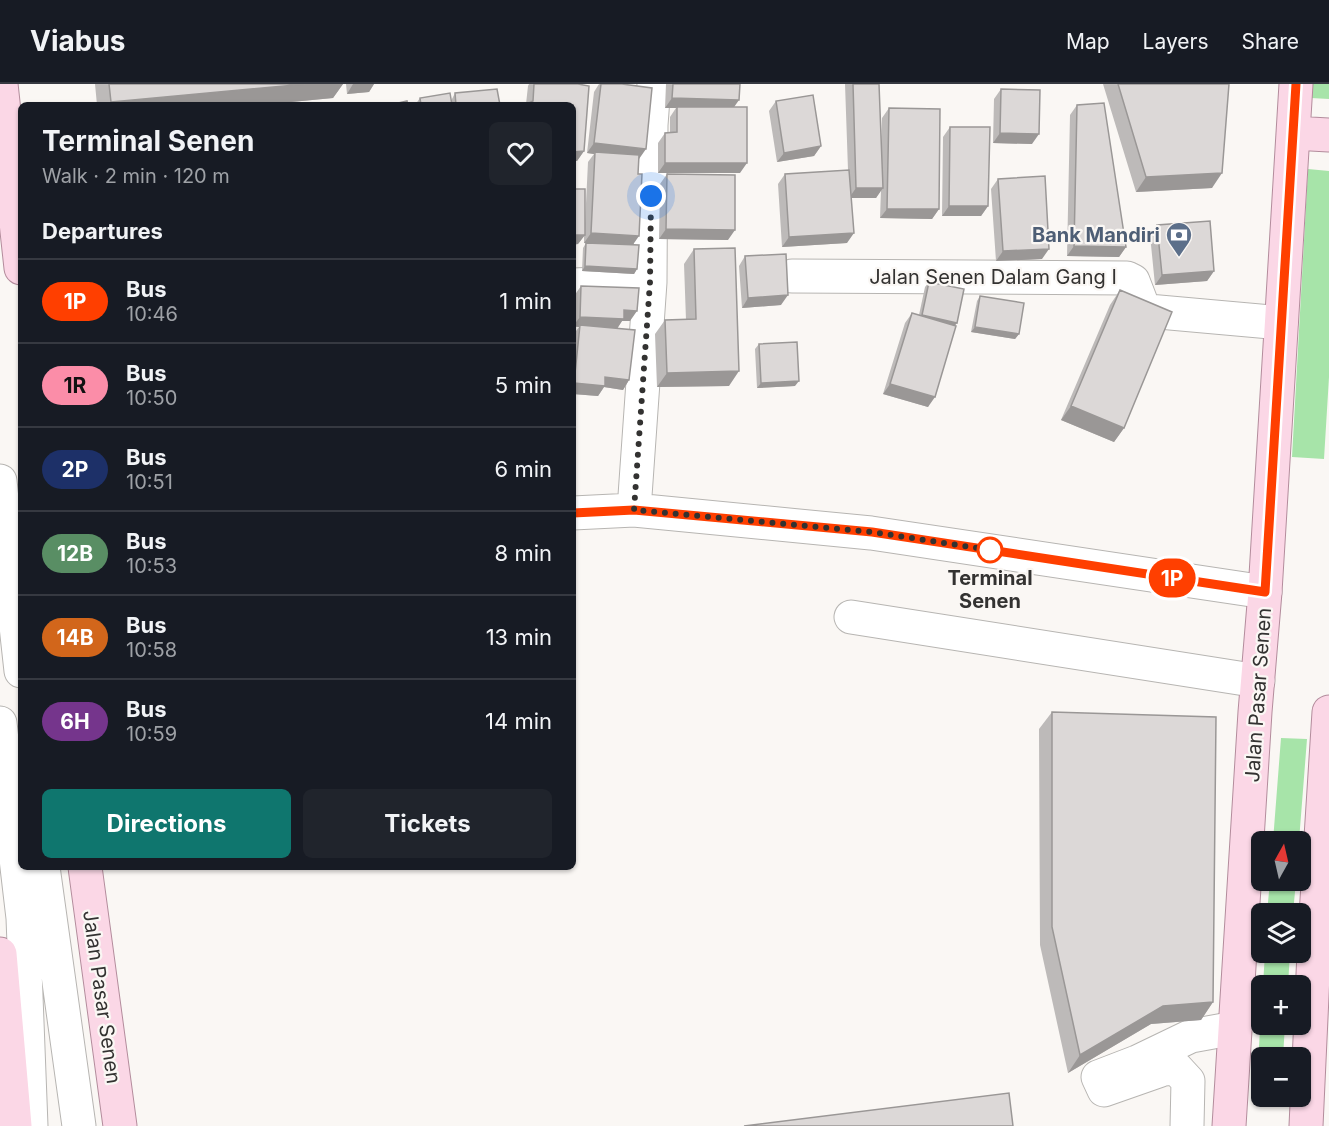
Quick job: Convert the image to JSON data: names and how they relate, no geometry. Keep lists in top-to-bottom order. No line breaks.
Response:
{"streets":{"main road":["Jalan Pasar Senen"],"street":["Jalan Senen Dalam Gang I"]},"crossings":[["Jalan Senen Dalam Gang I","Jalan Pasar Senen"]],"places":{"bank":["Bank Mandiri"],"other":["Terminal Senen"]},"lines":["bus line 1P"],"north":"top","page":{"header":"Viabus","nav":["Map","Layers","Share"],"on_map":"1P","heading":[["Terminal Senen","Walk · 2 min · 120 m"],"Departures"],"list":[{"mark":"1P","name":"Bus","note":"10:46","value":"1 min"},{"mark":"1R","name":"Bus","note":"10:50","value":"5 min"},{"mark":"2P","name":"Bus","note":"10:51","value":"6 min"},{"mark":"12B","name":"Bus","note":"10:53","value":"8 min"},{"mark":"14B","name":"Bus","note":"10:58","value":"13 min"},{"mark":"6H","name":"Bus","note":"10:59","value":"14 min"}],"buttons":["Directions","Tickets"],"map_buttons":["+","−"]}}
